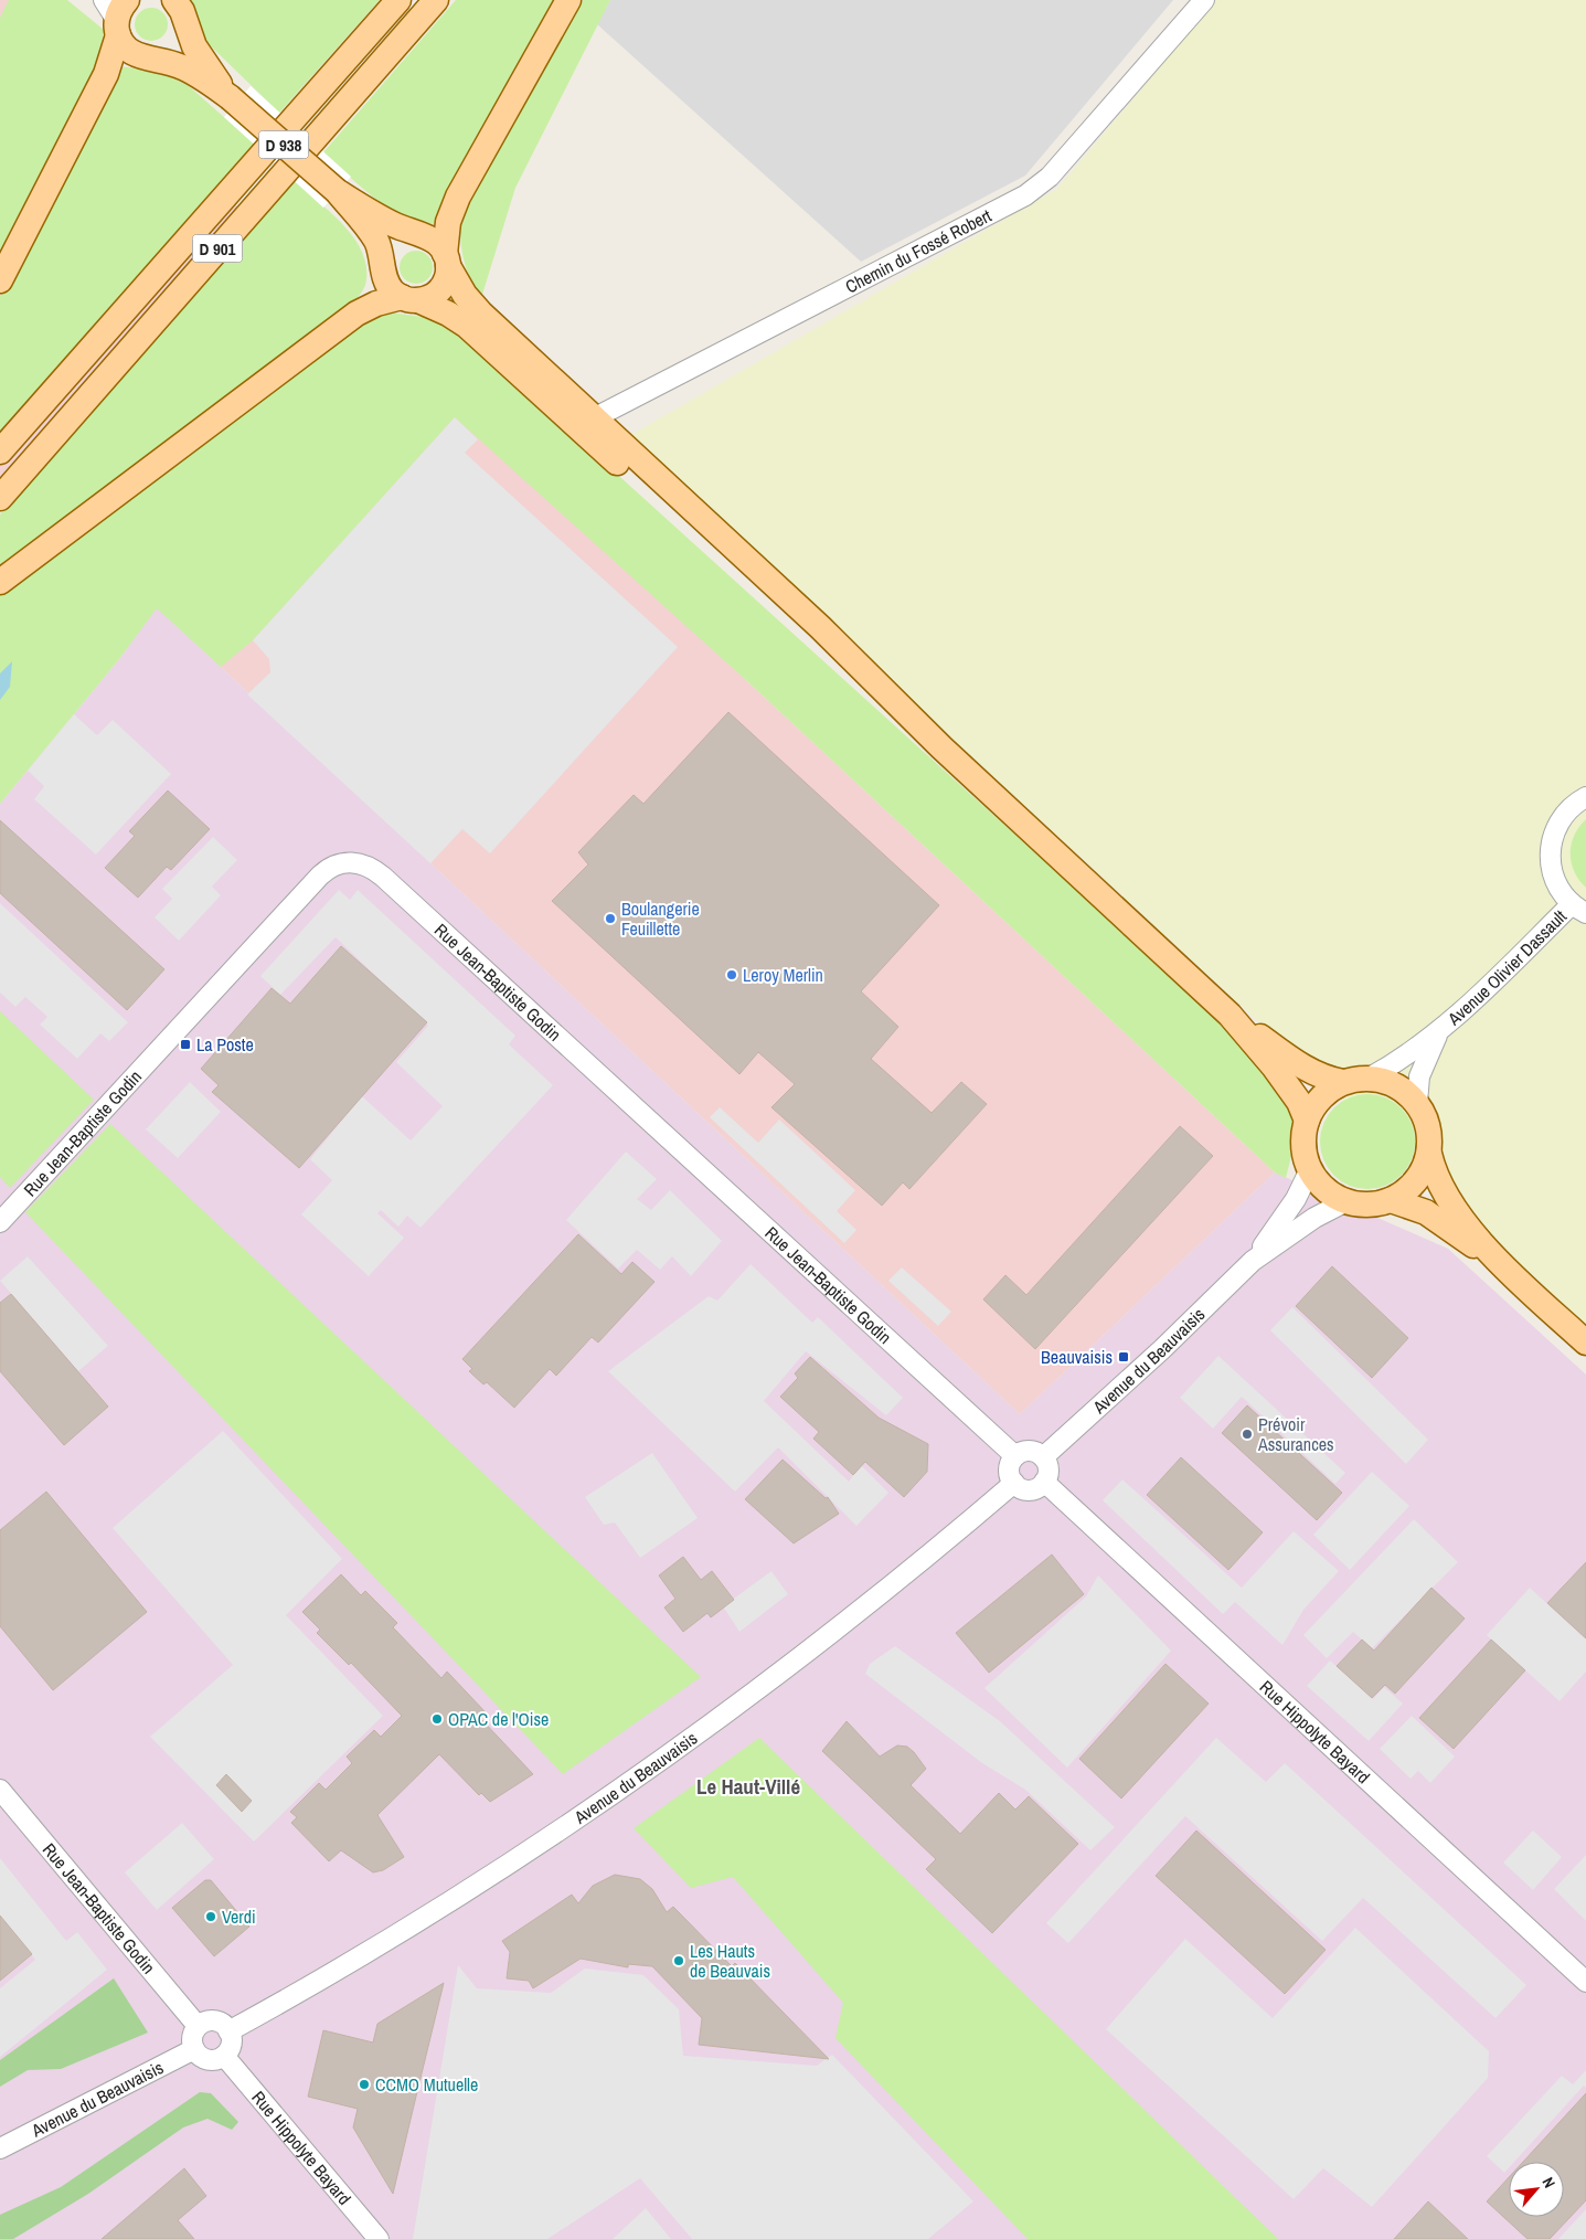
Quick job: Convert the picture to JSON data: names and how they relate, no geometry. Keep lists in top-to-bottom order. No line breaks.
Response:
{"streets":{"main road":["D 938","D 901"],"street":["Chemin du Fossé Robert","Avenue Olivier Dassault","Rue Jean-Baptiste Godin","Avenue du Beauvaisis","Rue Hippolyte Bayard"]},"crossings":[["Avenue Olivier Dassault","Avenue du Beauvaisis"],["Rue Jean-Baptiste Godin","Avenue du Beauvaisis"],["Rue Jean-Baptiste Godin","Rue Hippolyte Bayard"],["Avenue du Beauvaisis","Rue Hippolyte Bayard"]],"districts":["Le Haut-Villé"],"places":{"other":["Boulangerie Feuillette","Leroy Merlin","Prévoir Assurances","OPAC de l'Oise","Verdi","Les Hauts de Beauvais","CCMO Mutuelle"],"transit":["La Poste","Beauvaisis"]},"north":"top right"}
